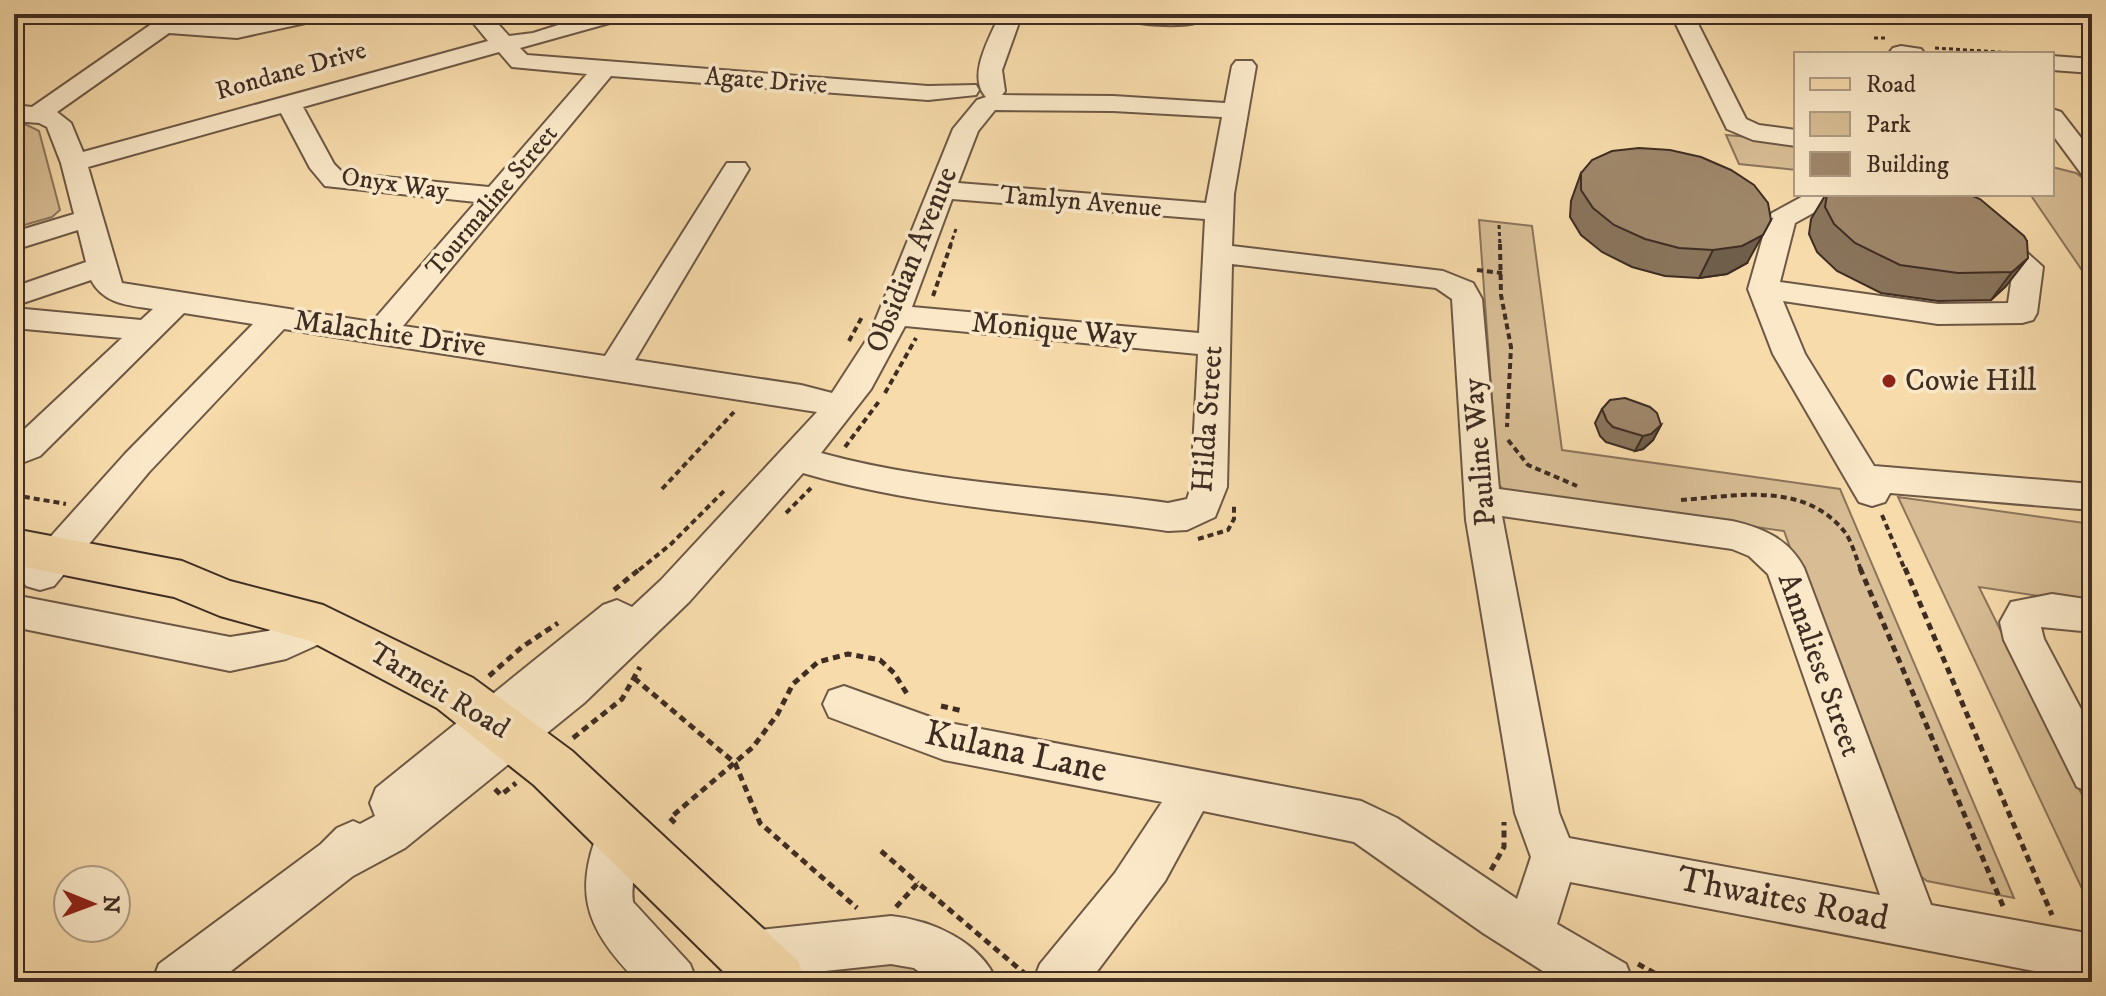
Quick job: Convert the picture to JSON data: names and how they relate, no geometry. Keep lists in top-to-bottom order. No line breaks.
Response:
{"streets":{"main road":["Tarneit Road"],"street":["Rondane Drive","Agate Drive","Onyx Way","Tourmaline Street","Tamlyn Avenue","Obsidian Avenue","Monique Way","Malachite Drive","Hilda Street","Pauline Way","Annaliese Street","Kulana Lane","Thwaites Road"]},"crossings":[["Rondane Drive","Agate Drive"],["Rondane Drive","Onyx Way"],["Rondane Drive","Malachite Drive"],["Agate Drive","Tourmaline Street"],["Agate Drive","Obsidian Avenue"],["Agate Drive","Hilda Street"],["Onyx Way","Tourmaline Street"],["Tourmaline Street","Malachite Drive"],["Tamlyn Avenue","Obsidian Avenue"],["Tamlyn Avenue","Hilda Street"],["Obsidian Avenue","Monique Way"],["Obsidian Avenue","Malachite Drive"],["Obsidian Avenue","Hilda Street"],["Obsidian Avenue","Tarneit Road"],["Monique Way","Hilda Street"],["Hilda Street","Pauline Way"],["Pauline Way","Annaliese Street"],["Pauline Way","Thwaites Road"],["Annaliese Street","Thwaites Road"]],"places":["Cowie Hill"],"legend":["Road","Park","Building"],"north":"right"}
